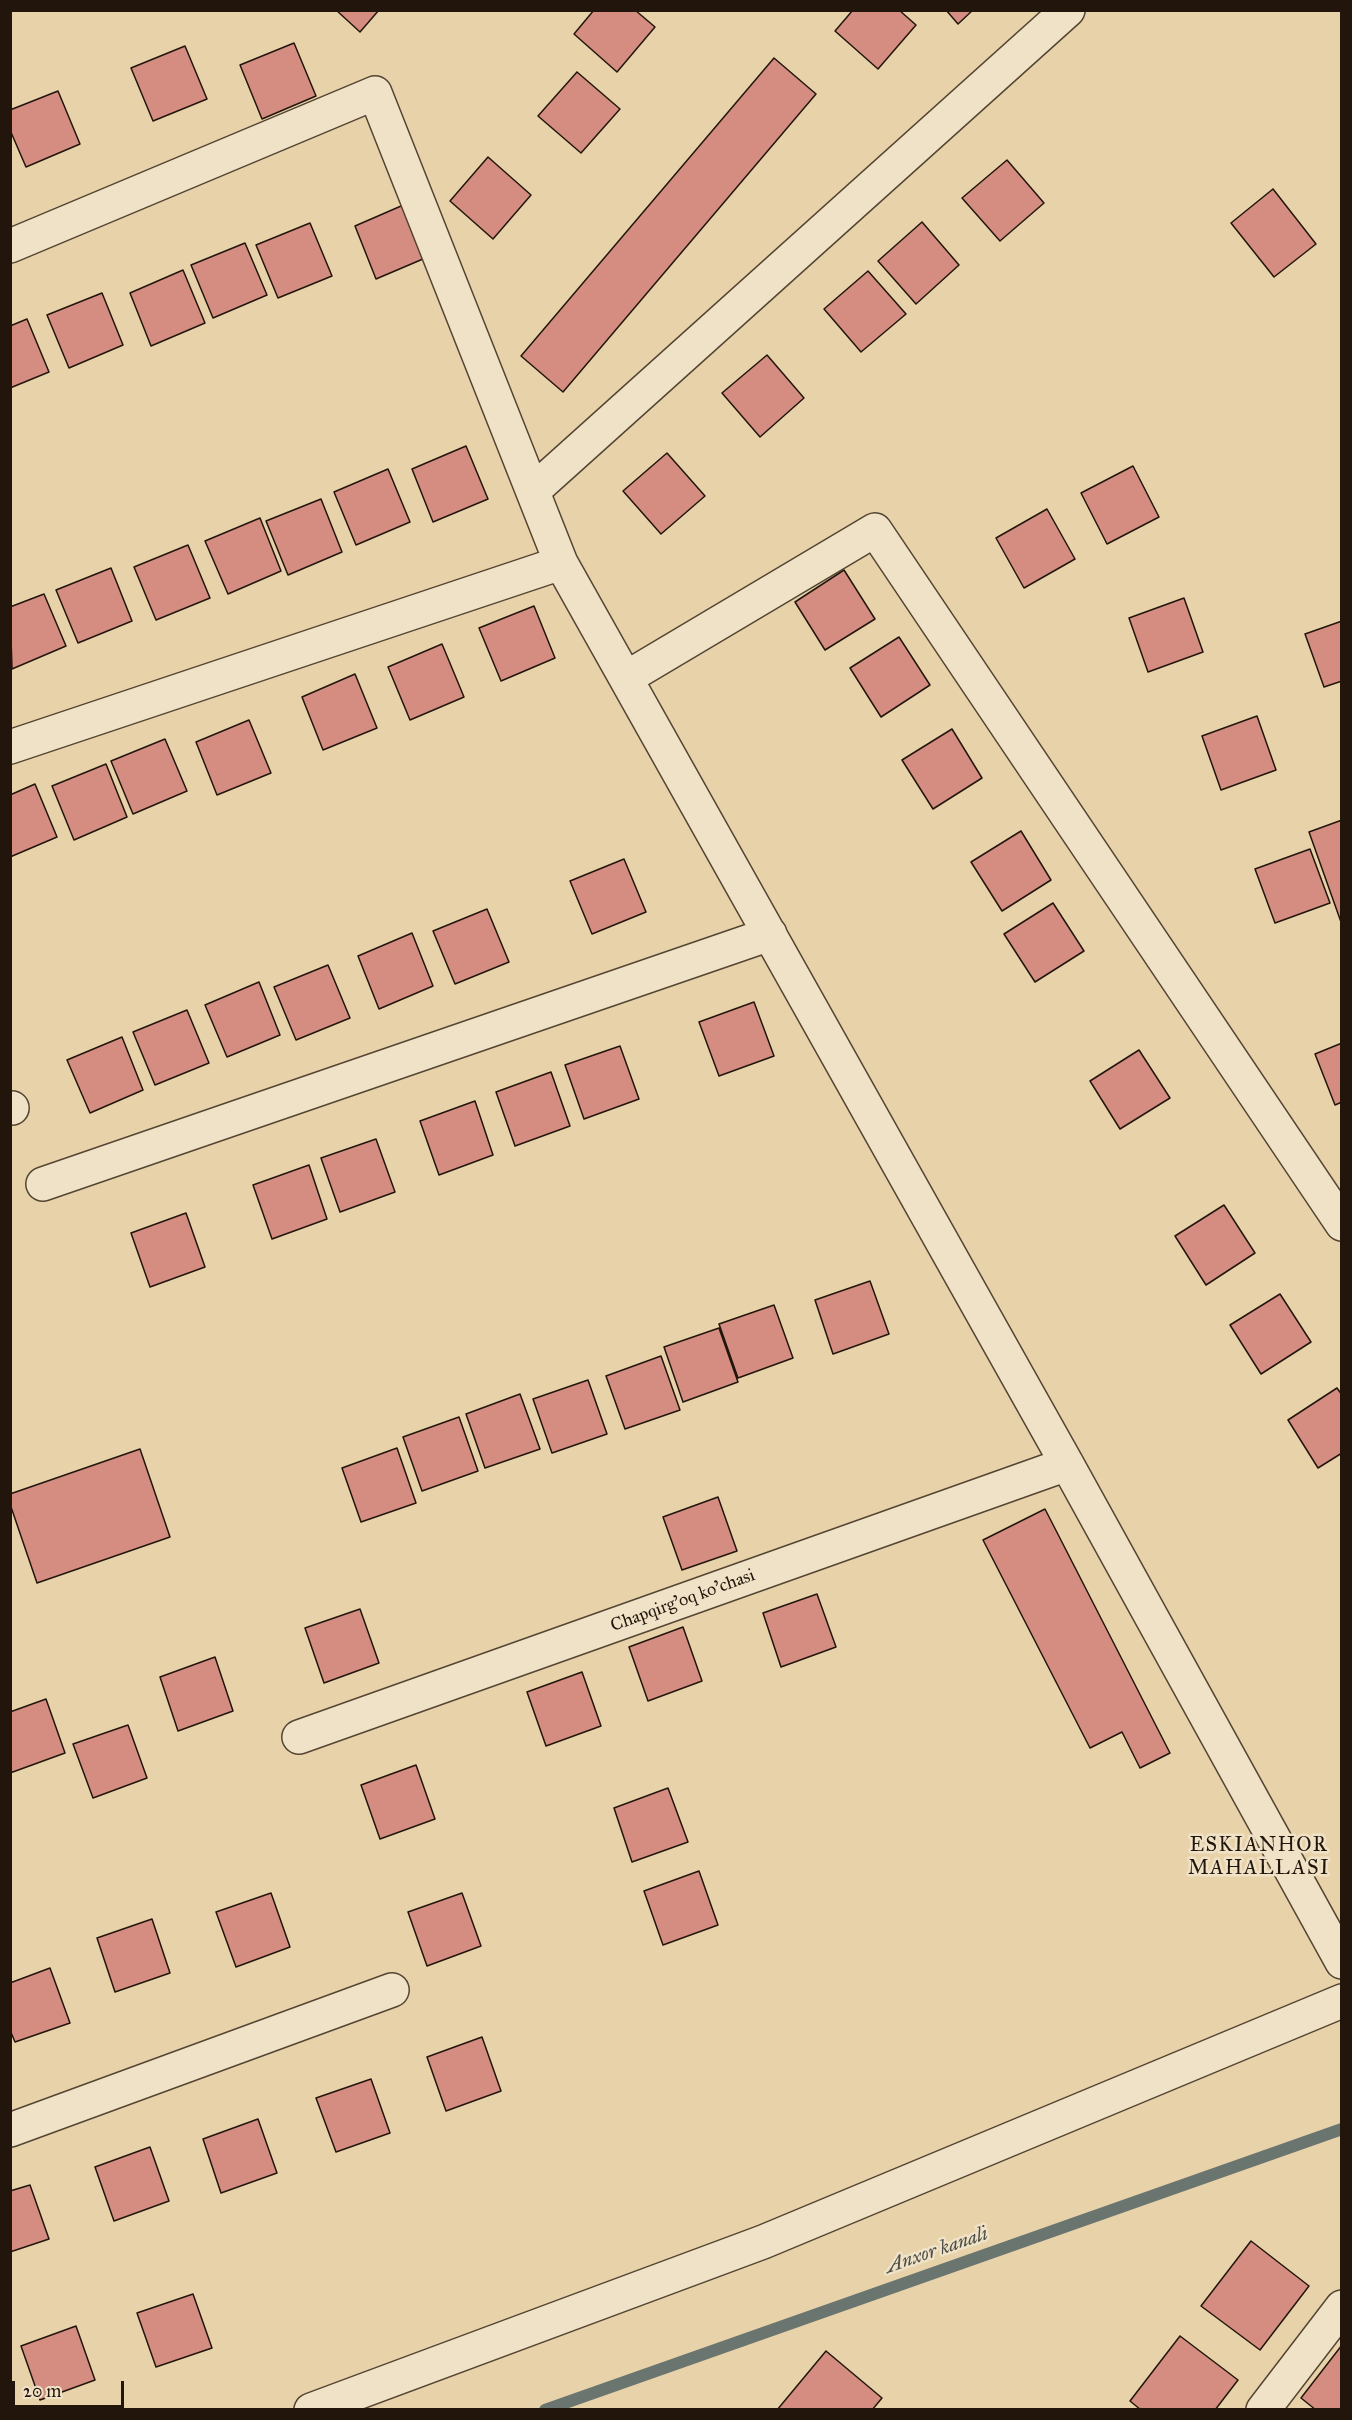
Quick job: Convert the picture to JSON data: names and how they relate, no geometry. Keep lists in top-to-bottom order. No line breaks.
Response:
{"streets":{"street":["Chapqirg'oq ko'chasi"]},"districts":["ESKIANHOR MAHALLASI"],"water":["Anxor kanali"],"scale_bar":"20 m"}
